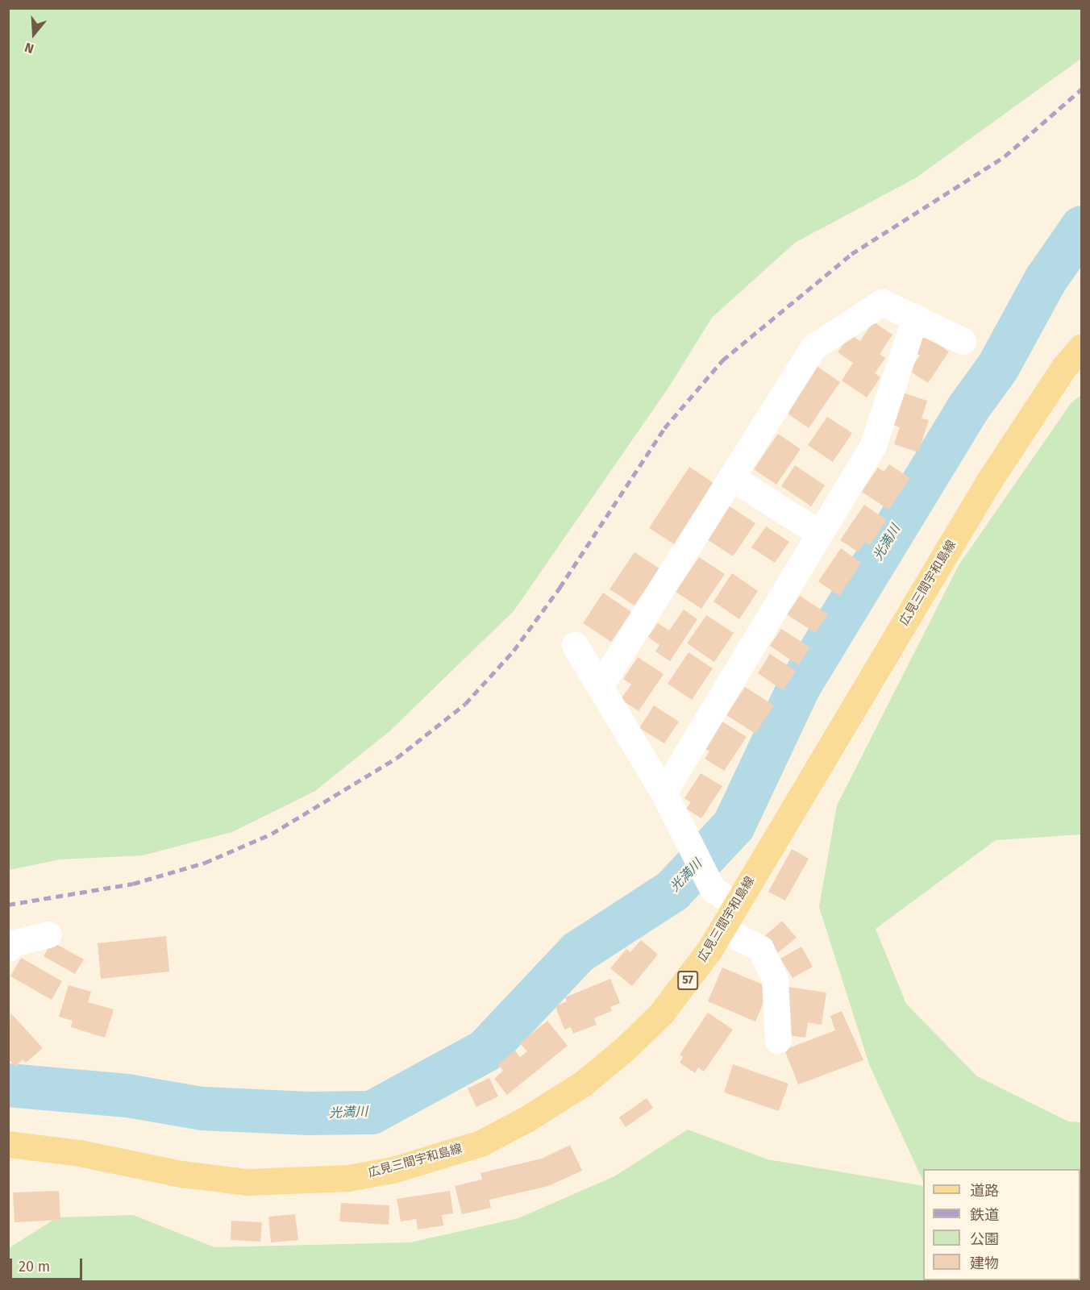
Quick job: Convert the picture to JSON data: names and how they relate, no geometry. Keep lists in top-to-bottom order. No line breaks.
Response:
{"streets":{"main road":["広見三間宇和島線","57"]},"water":["光満川"],"legend":["道路","鉄道","公園","建物"],"scale_bar":"20 m","north":"bottom"}
